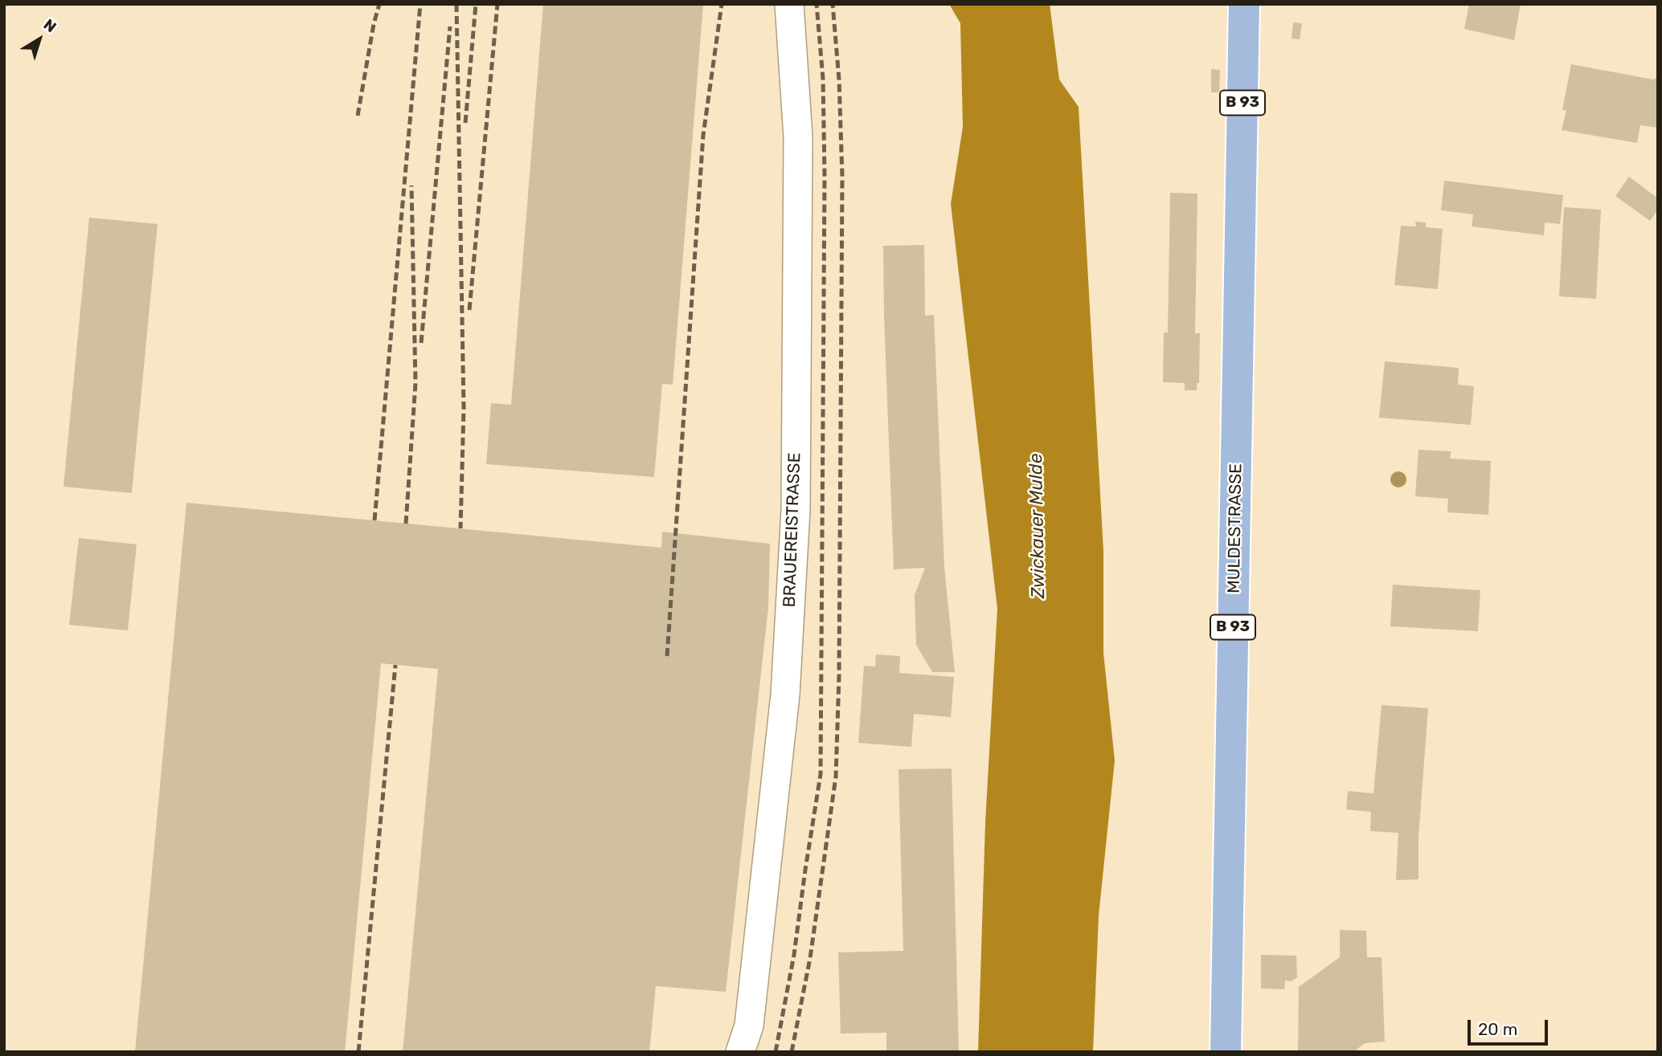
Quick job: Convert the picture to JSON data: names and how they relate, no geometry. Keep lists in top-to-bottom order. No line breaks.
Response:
{"streets":{"main road":["B 93","MULDESTRASSE"],"street":["BRAUEREISTRASSE"]},"water":["Zwickauer Mulde"],"scale_bar":"20 m","north":"top right"}
